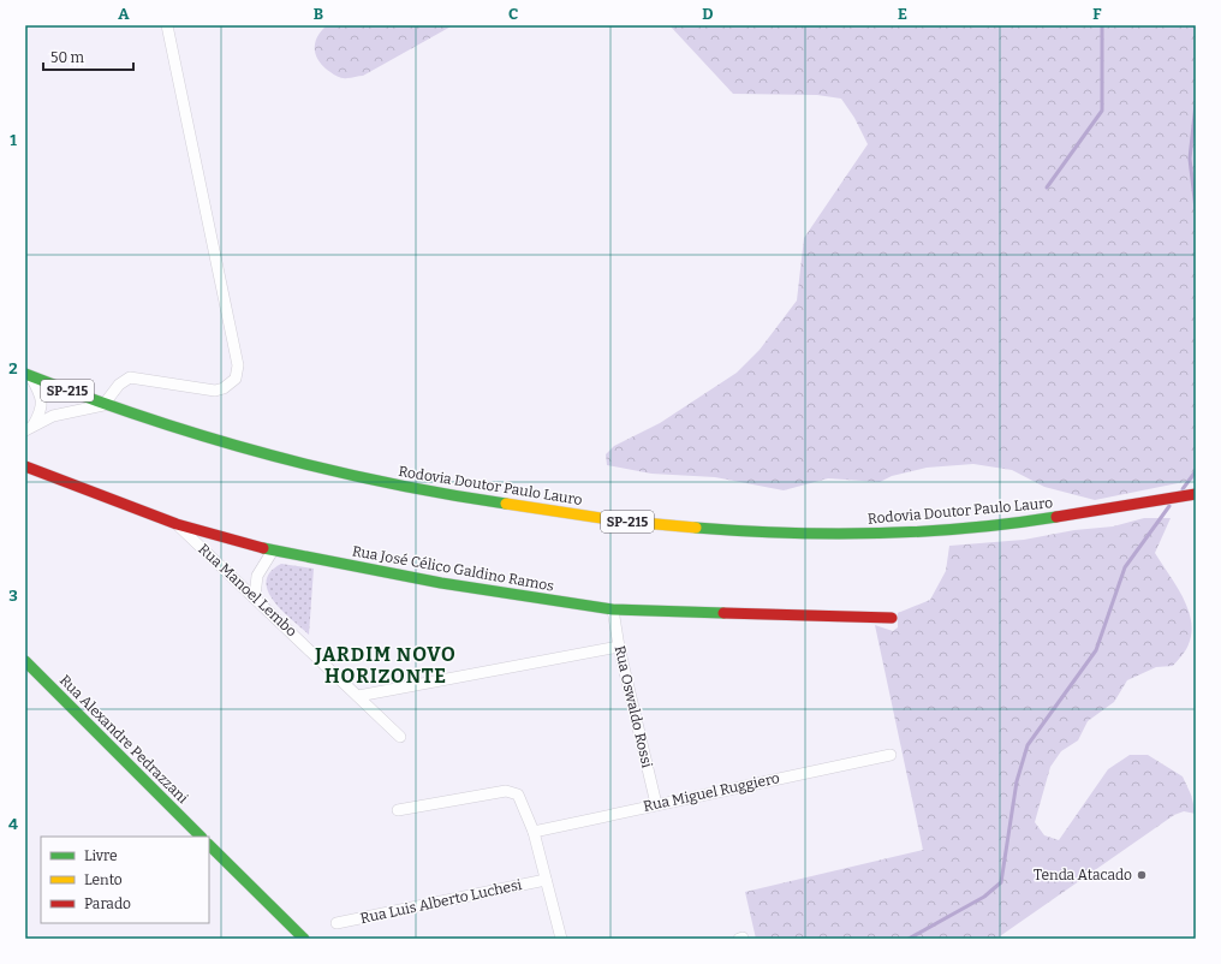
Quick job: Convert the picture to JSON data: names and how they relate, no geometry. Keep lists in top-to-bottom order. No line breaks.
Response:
{"streets":{"main road":["SP-215","Rodovia Doutor Paulo Lauro","Rua José Célico Galdino Ramos","Rua Alexandre Pedrazzani"],"street":["Rua Manoel Lembo","Rua Oswaldo Rossi","Rua Miguel Ruggiero","Rua Luis Alberto Luchesi"]},"crossings":[["Rua José Célico Galdino Ramos","Rua Manoel Lembo"],["Rua José Célico Galdino Ramos","Rua Oswaldo Rossi"],["Rua Oswaldo Rossi","Rua Miguel Ruggiero"]],"districts":["JARDIM NOVO HORIZONTE"],"places":["Tenda Atacado"],"legend":["Livre","Lento","Parado"],"scale_bar":"50 m","grid":{"columns":["A","B","C","D","E","F"],"rows":["1","2","3","4"]}}
